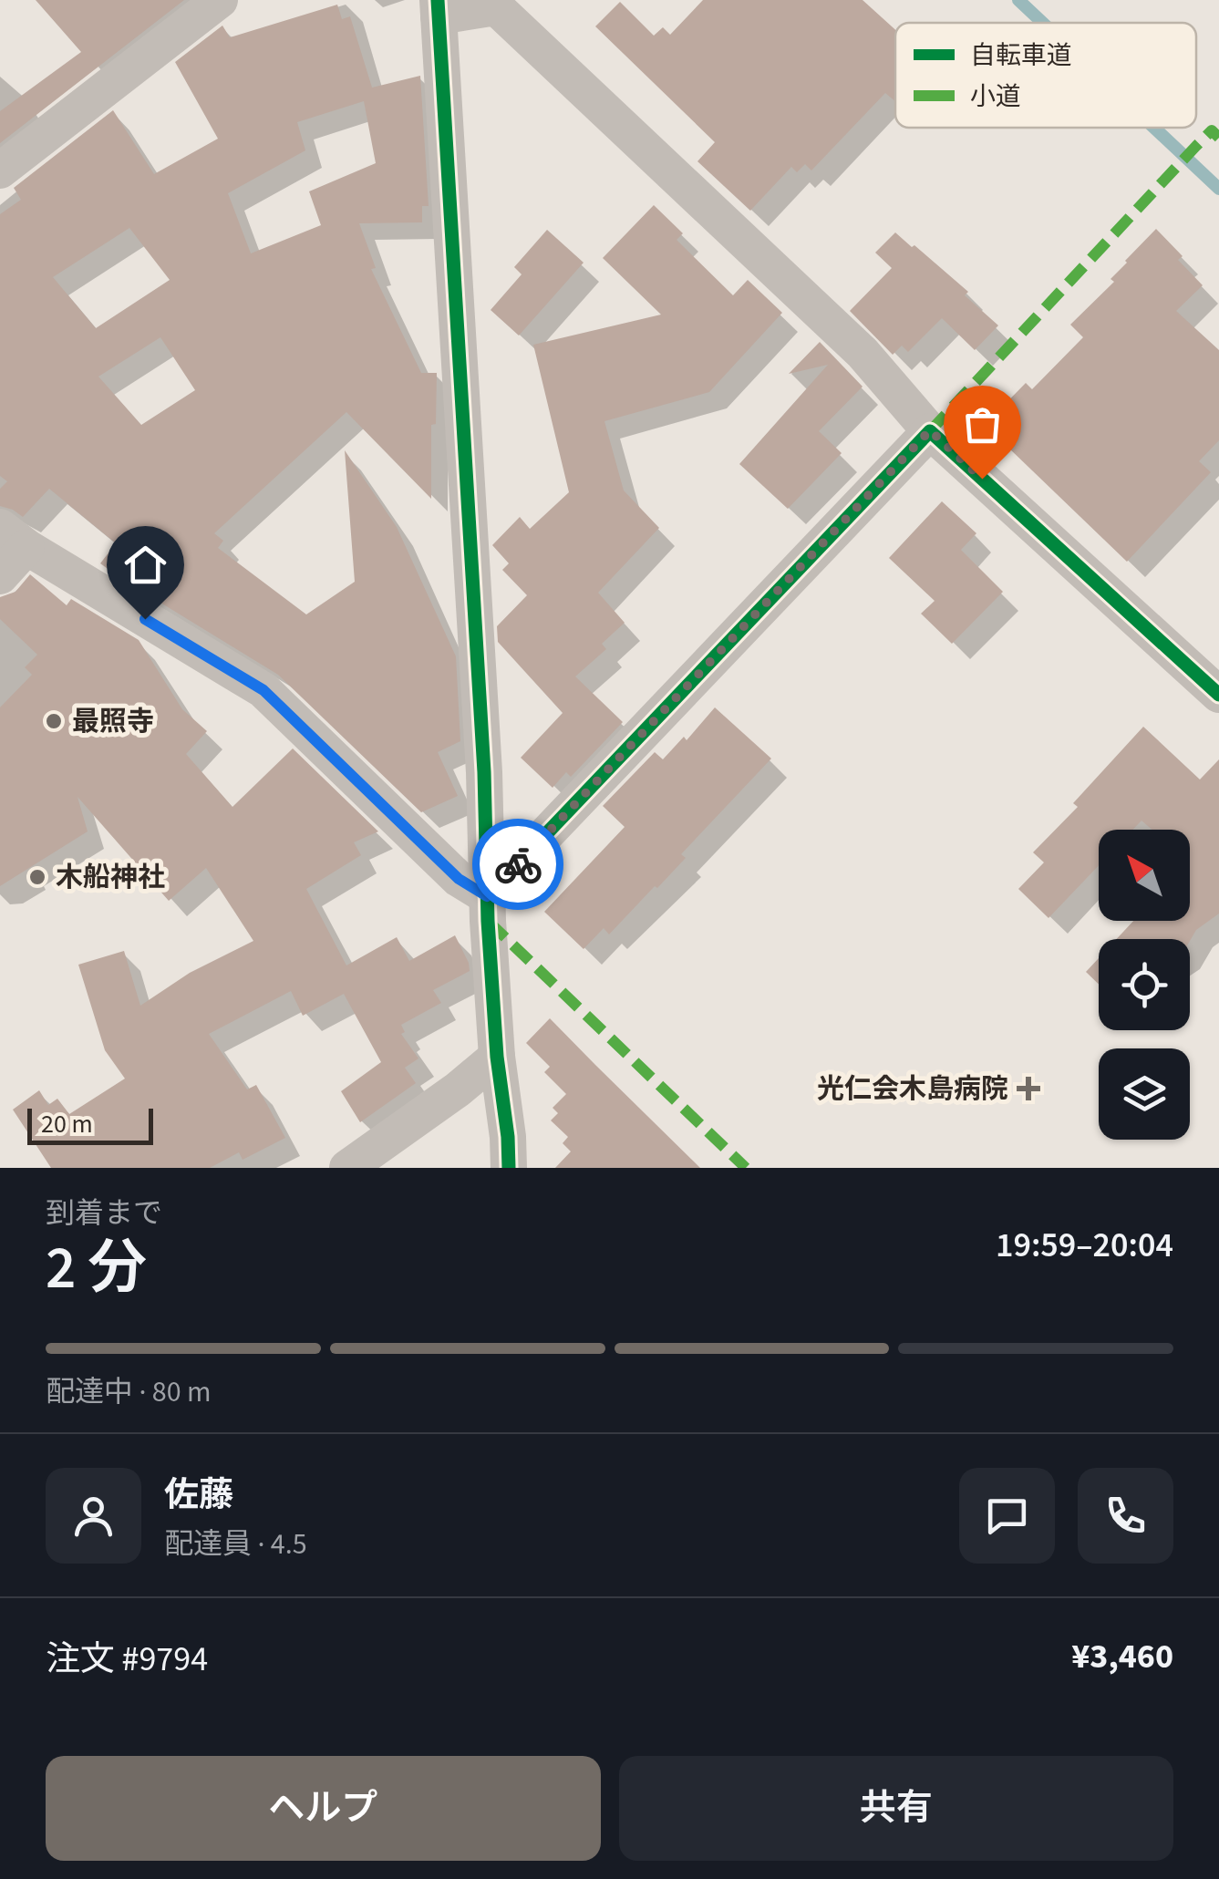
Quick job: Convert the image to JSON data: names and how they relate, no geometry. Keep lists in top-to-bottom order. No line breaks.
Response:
{"places":{"other":["最照寺","木船神社"],"health":["光仁会木島病院"]},"legend":["自転車道","小道"],"scale_bar":"20 m","north":"top left","page":{"scale":"20 m","heading":["2 分","到着まで","19:59–20:04"],"panel":["佐藤","配達員 · 4.5","注文 #9794","¥3,460"],"bar":"配達中 · 80 m","buttons":["ヘルプ","共有"]}}
